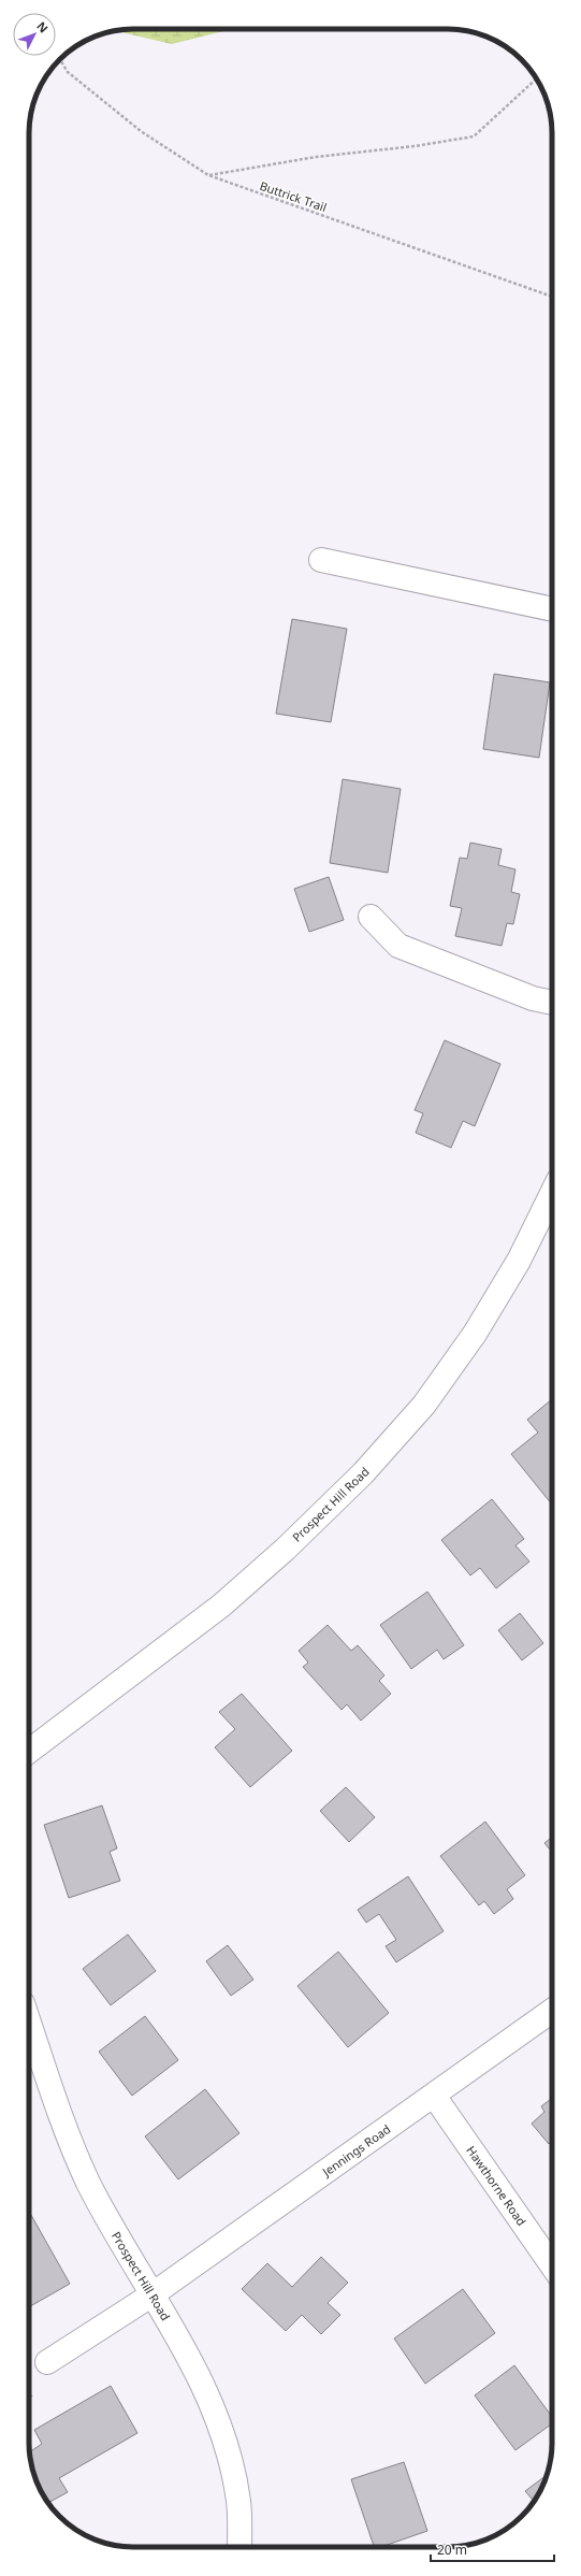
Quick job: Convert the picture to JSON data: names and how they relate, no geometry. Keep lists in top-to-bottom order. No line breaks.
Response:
{"streets":{"street":["Prospect Hill Road","Jennings Road","Hawthorne Road"],"path":["Buttrick Trail"]},"crossings":[["Prospect Hill Road","Jennings Road"],["Jennings Road","Hawthorne Road"]],"scale_bar":"20 m","north":"top right"}
